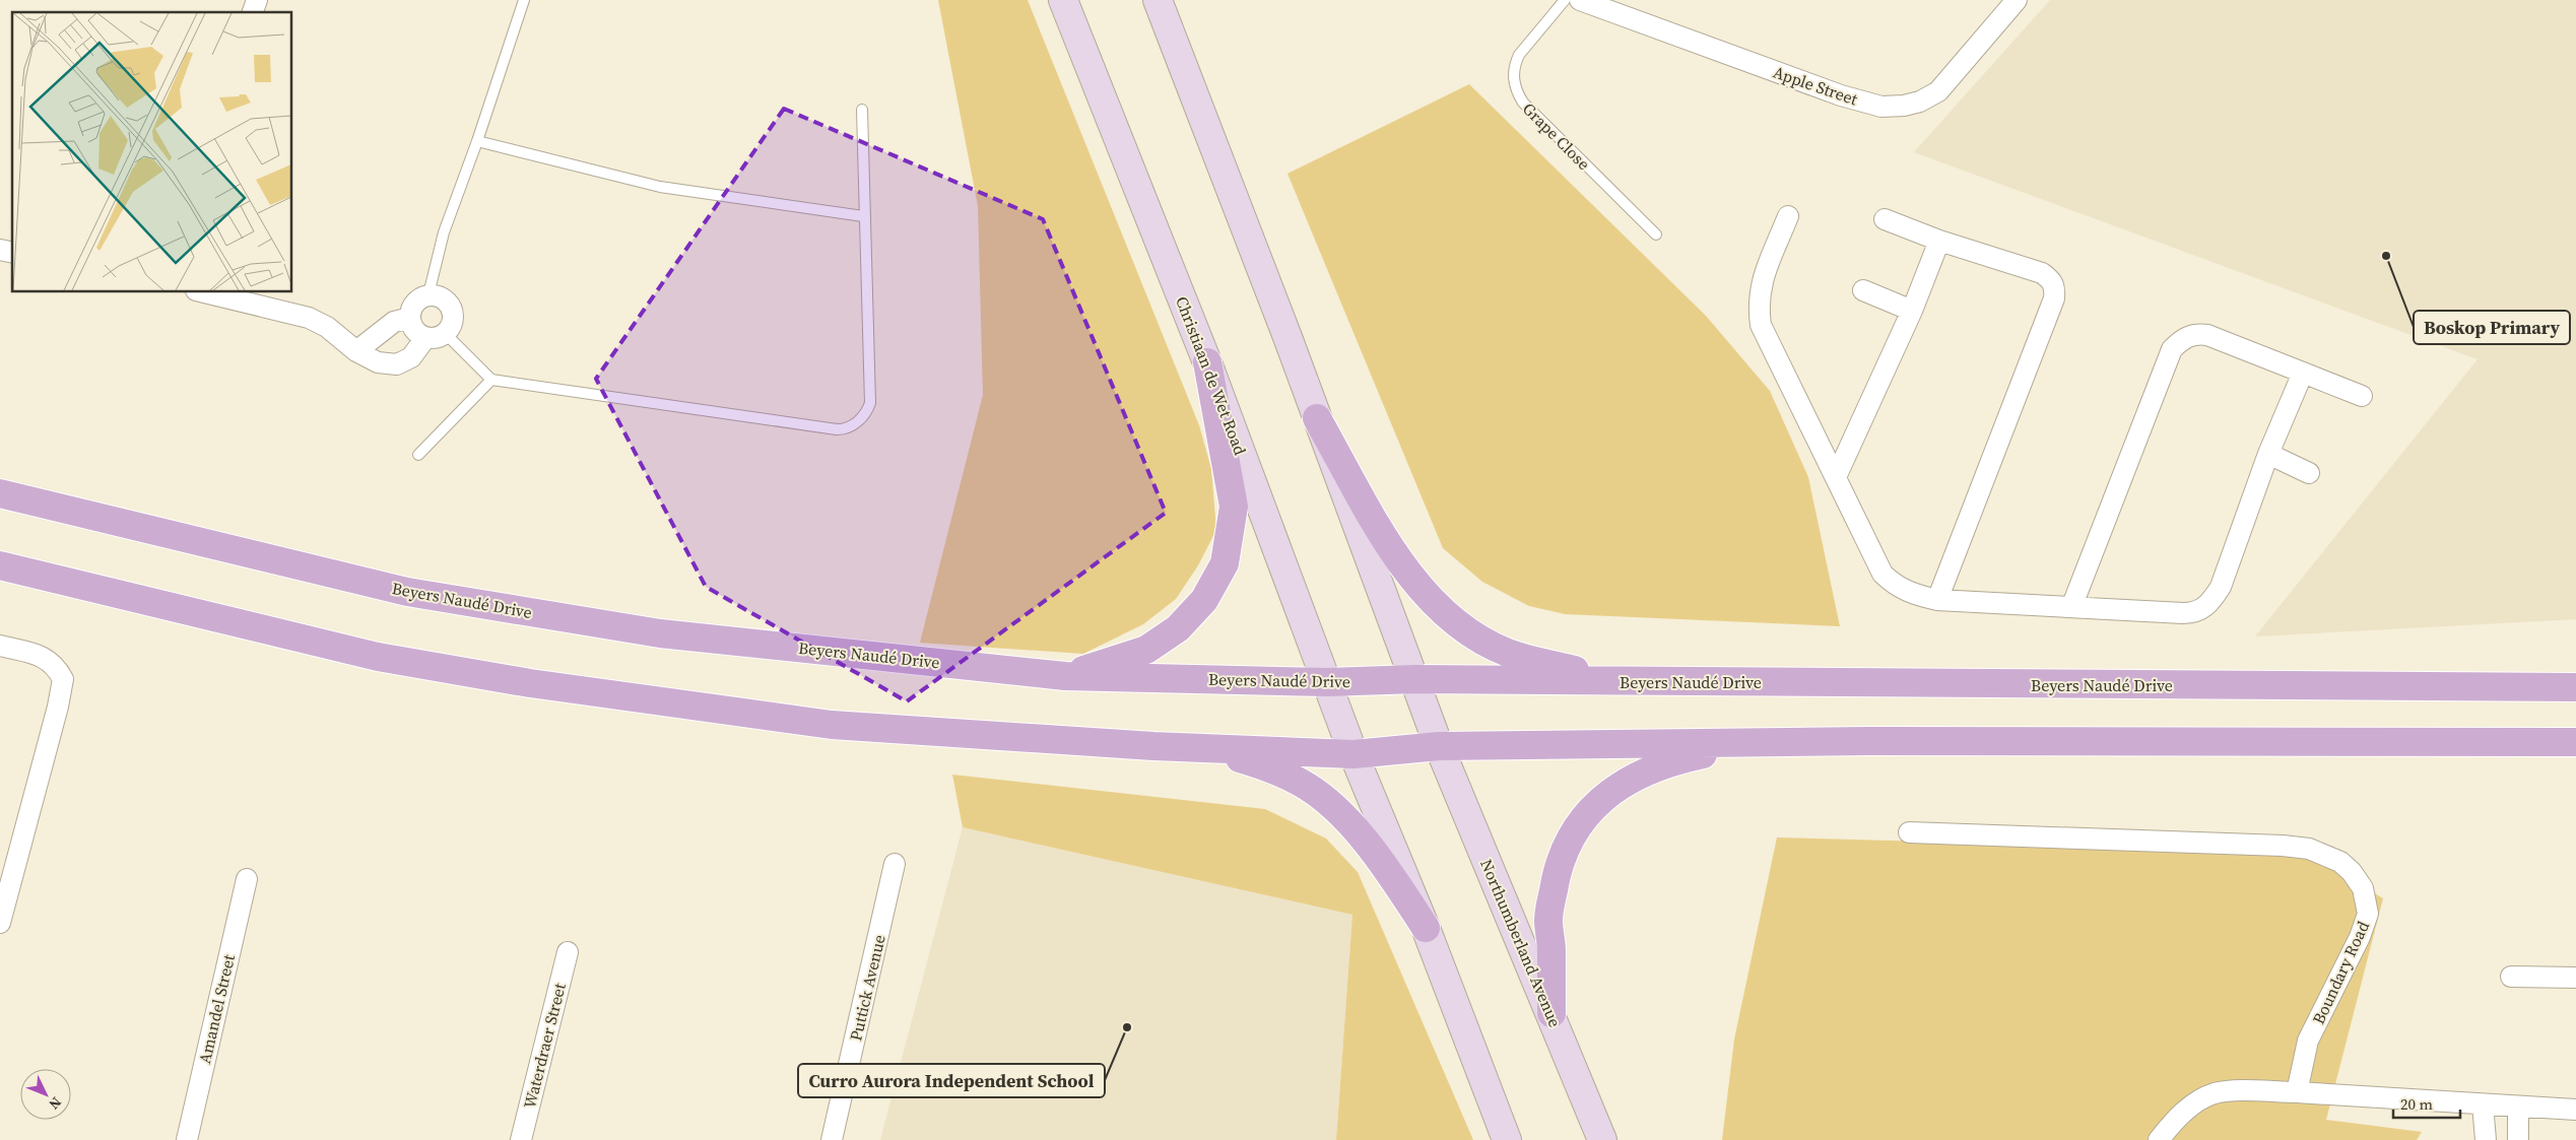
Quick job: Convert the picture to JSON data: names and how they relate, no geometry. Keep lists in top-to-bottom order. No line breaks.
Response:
{"streets":{"main road":["Christiaan de Wet Road","Beyers Naudé Drive","Northumberland Avenue"],"street":["Apple Street","Boundary Road","Puttick Avenue","Amandel Street","Waterdraer Street"],"lane":["Grape Close"]},"crossings":[["Christiaan de Wet Road","Beyers Naudé Drive"]],"places":["Boskop Primary","Curro Aurora Independent School"],"scale_bar":"20 m","north":"bottom right"}
